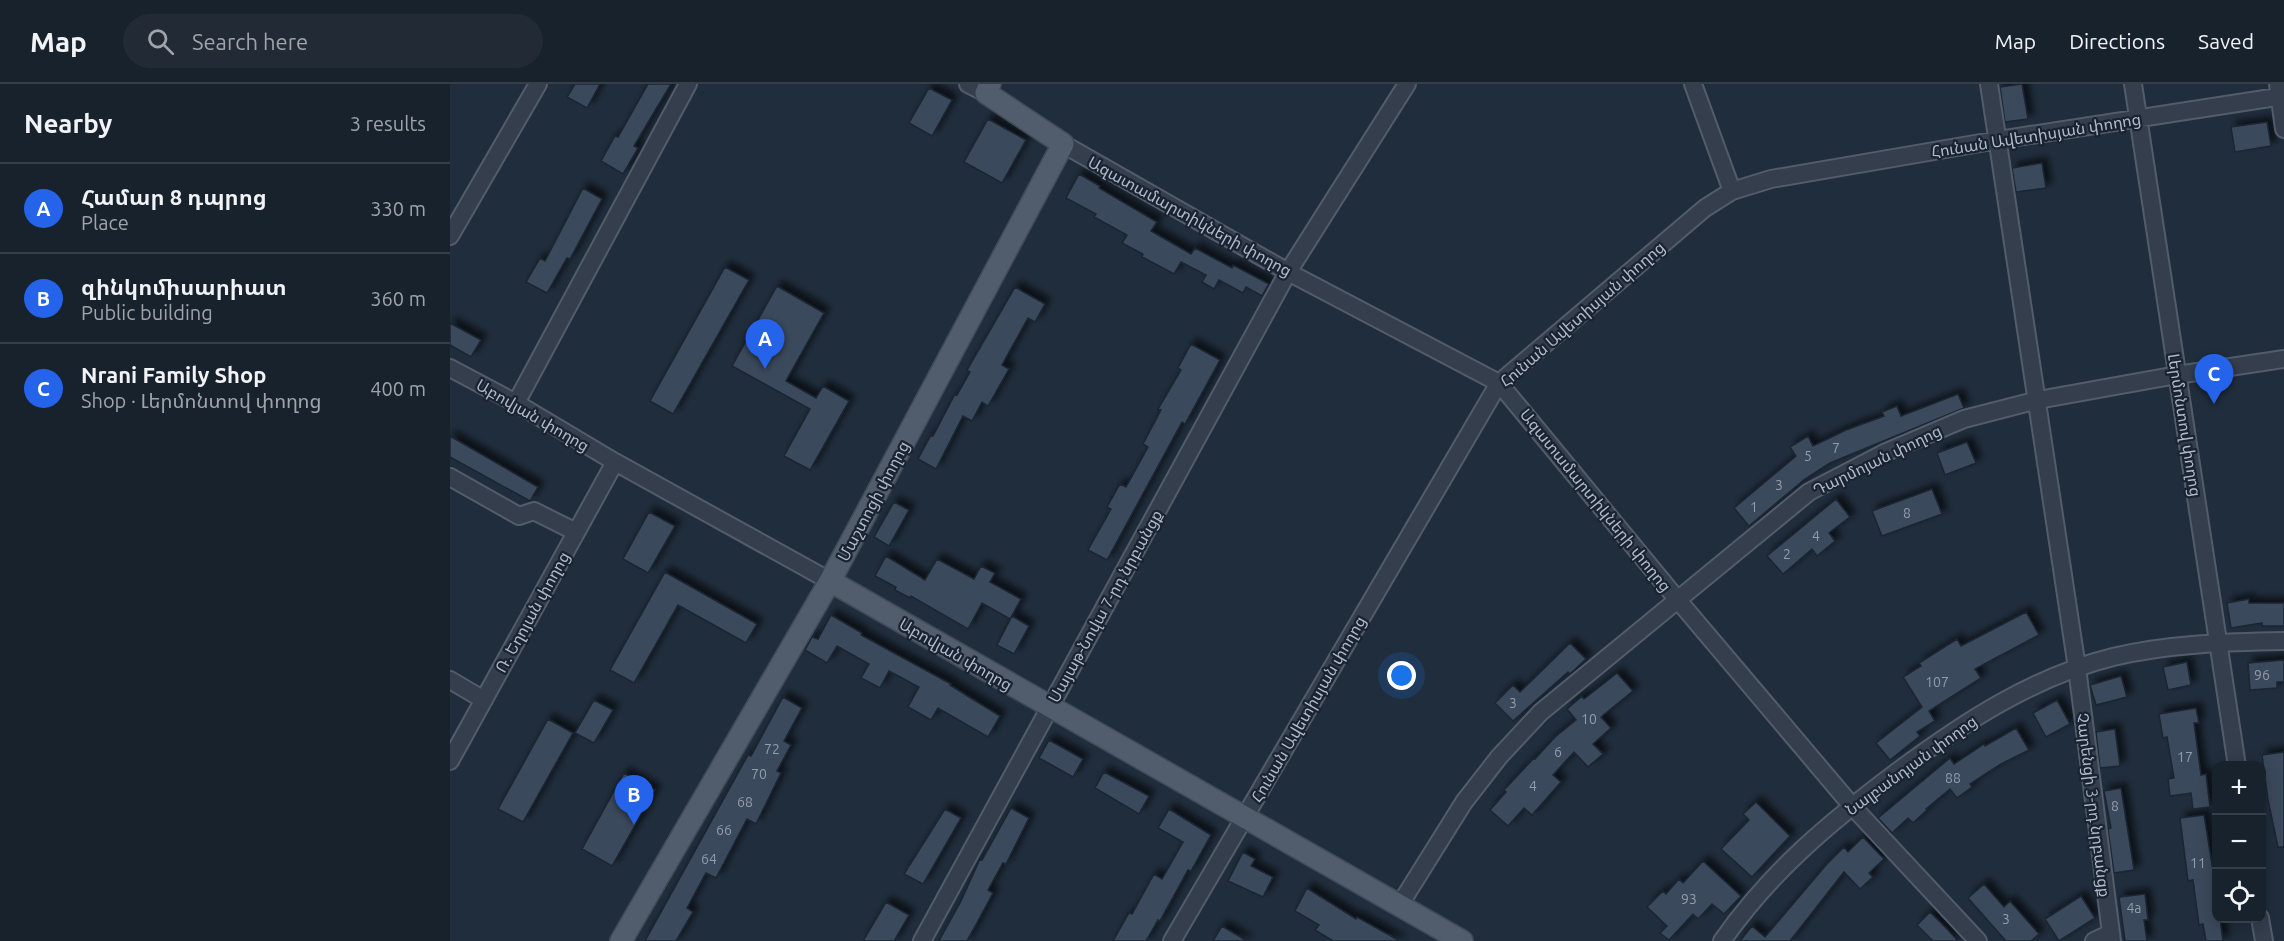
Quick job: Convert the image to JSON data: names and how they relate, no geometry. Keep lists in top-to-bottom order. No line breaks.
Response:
{"streets":{"main road":["Աբովյան փողոց","Մաշտոցի փողոց"],"street":["Հունան Ավետիսյան փողոց","Ազատամարտիկների փողոց","Լերմոնտով փողոց","Դարմոյան փողոց","Սայաթ-Նովա 7-րդ նրբանցք","Ռ. Եղոյան փողոց","Նալբանդյան փողոց","Չարենցի 3-րդ նրբանցք"]},"crossings":[["Հունան Ավետիսյան փողոց","Ազատամարտիկների փողոց"],["Հունան Ավետիսյան փողոց","Աբովյան փողոց"],["Հունան Ավետիսյան փողոց","Լերմոնտով փողոց"],["Հունան Ավետիսյան փողոց","Չարենցի 3-րդ նրբանցք"],["Ազատամարտիկների փողոց","Դարմոյան փողոց"],["Ազատամարտիկների փողոց","Մաշտոցի փողոց"],["Ազատամարտիկների փողոց","Սայաթ-Նովա 7-րդ նրբանցք"],["Ազատամարտիկների փողոց","Նալբանդյան փողոց"],["Աբովյան փողոց","Դարմոյան փողոց"],["Աբովյան փողոց","Մաշտոցի փողոց"],["Աբովյան փողոց","Սայաթ-Նովա 7-րդ նրբանցք"],["Աբովյան փողոց","Ռ. Եղոյան փողոց"],["Լերմոնտով փողոց","Դարմոյան փողոց"],["Լերմոնտով փողոց","Նալբանդյան փողոց"],["Դարմոյան փողոց","Չարենցի 3-րդ նրբանցք"],["Նալբանդյան փողոց","Չարենցի 3-րդ նրբանցք"]],"house_numbers":["7","5","3","1","8","4","2","96","107","3","10","72","6","17","70","88","4","68","8","66","64","11","93","4a","3"],"page":{"header":"Map","search":"Search here","nav":["Map","Directions","Saved"],"heading":["Nearby","3 results"],"list":[{"mark":"A","name":"Համար 8 դպրոց","note":"Place","value":"330 m"},{"mark":"B","name":"զինկոմիսարիատ","note":"Public building","value":"360 m"},{"mark":"C","name":"Nrani Family Shop","note":"Shop · Լերմոնտով փողոց","value":"400 m"}],"pins":["A","C","B"],"map_buttons":["+","−"]}}
